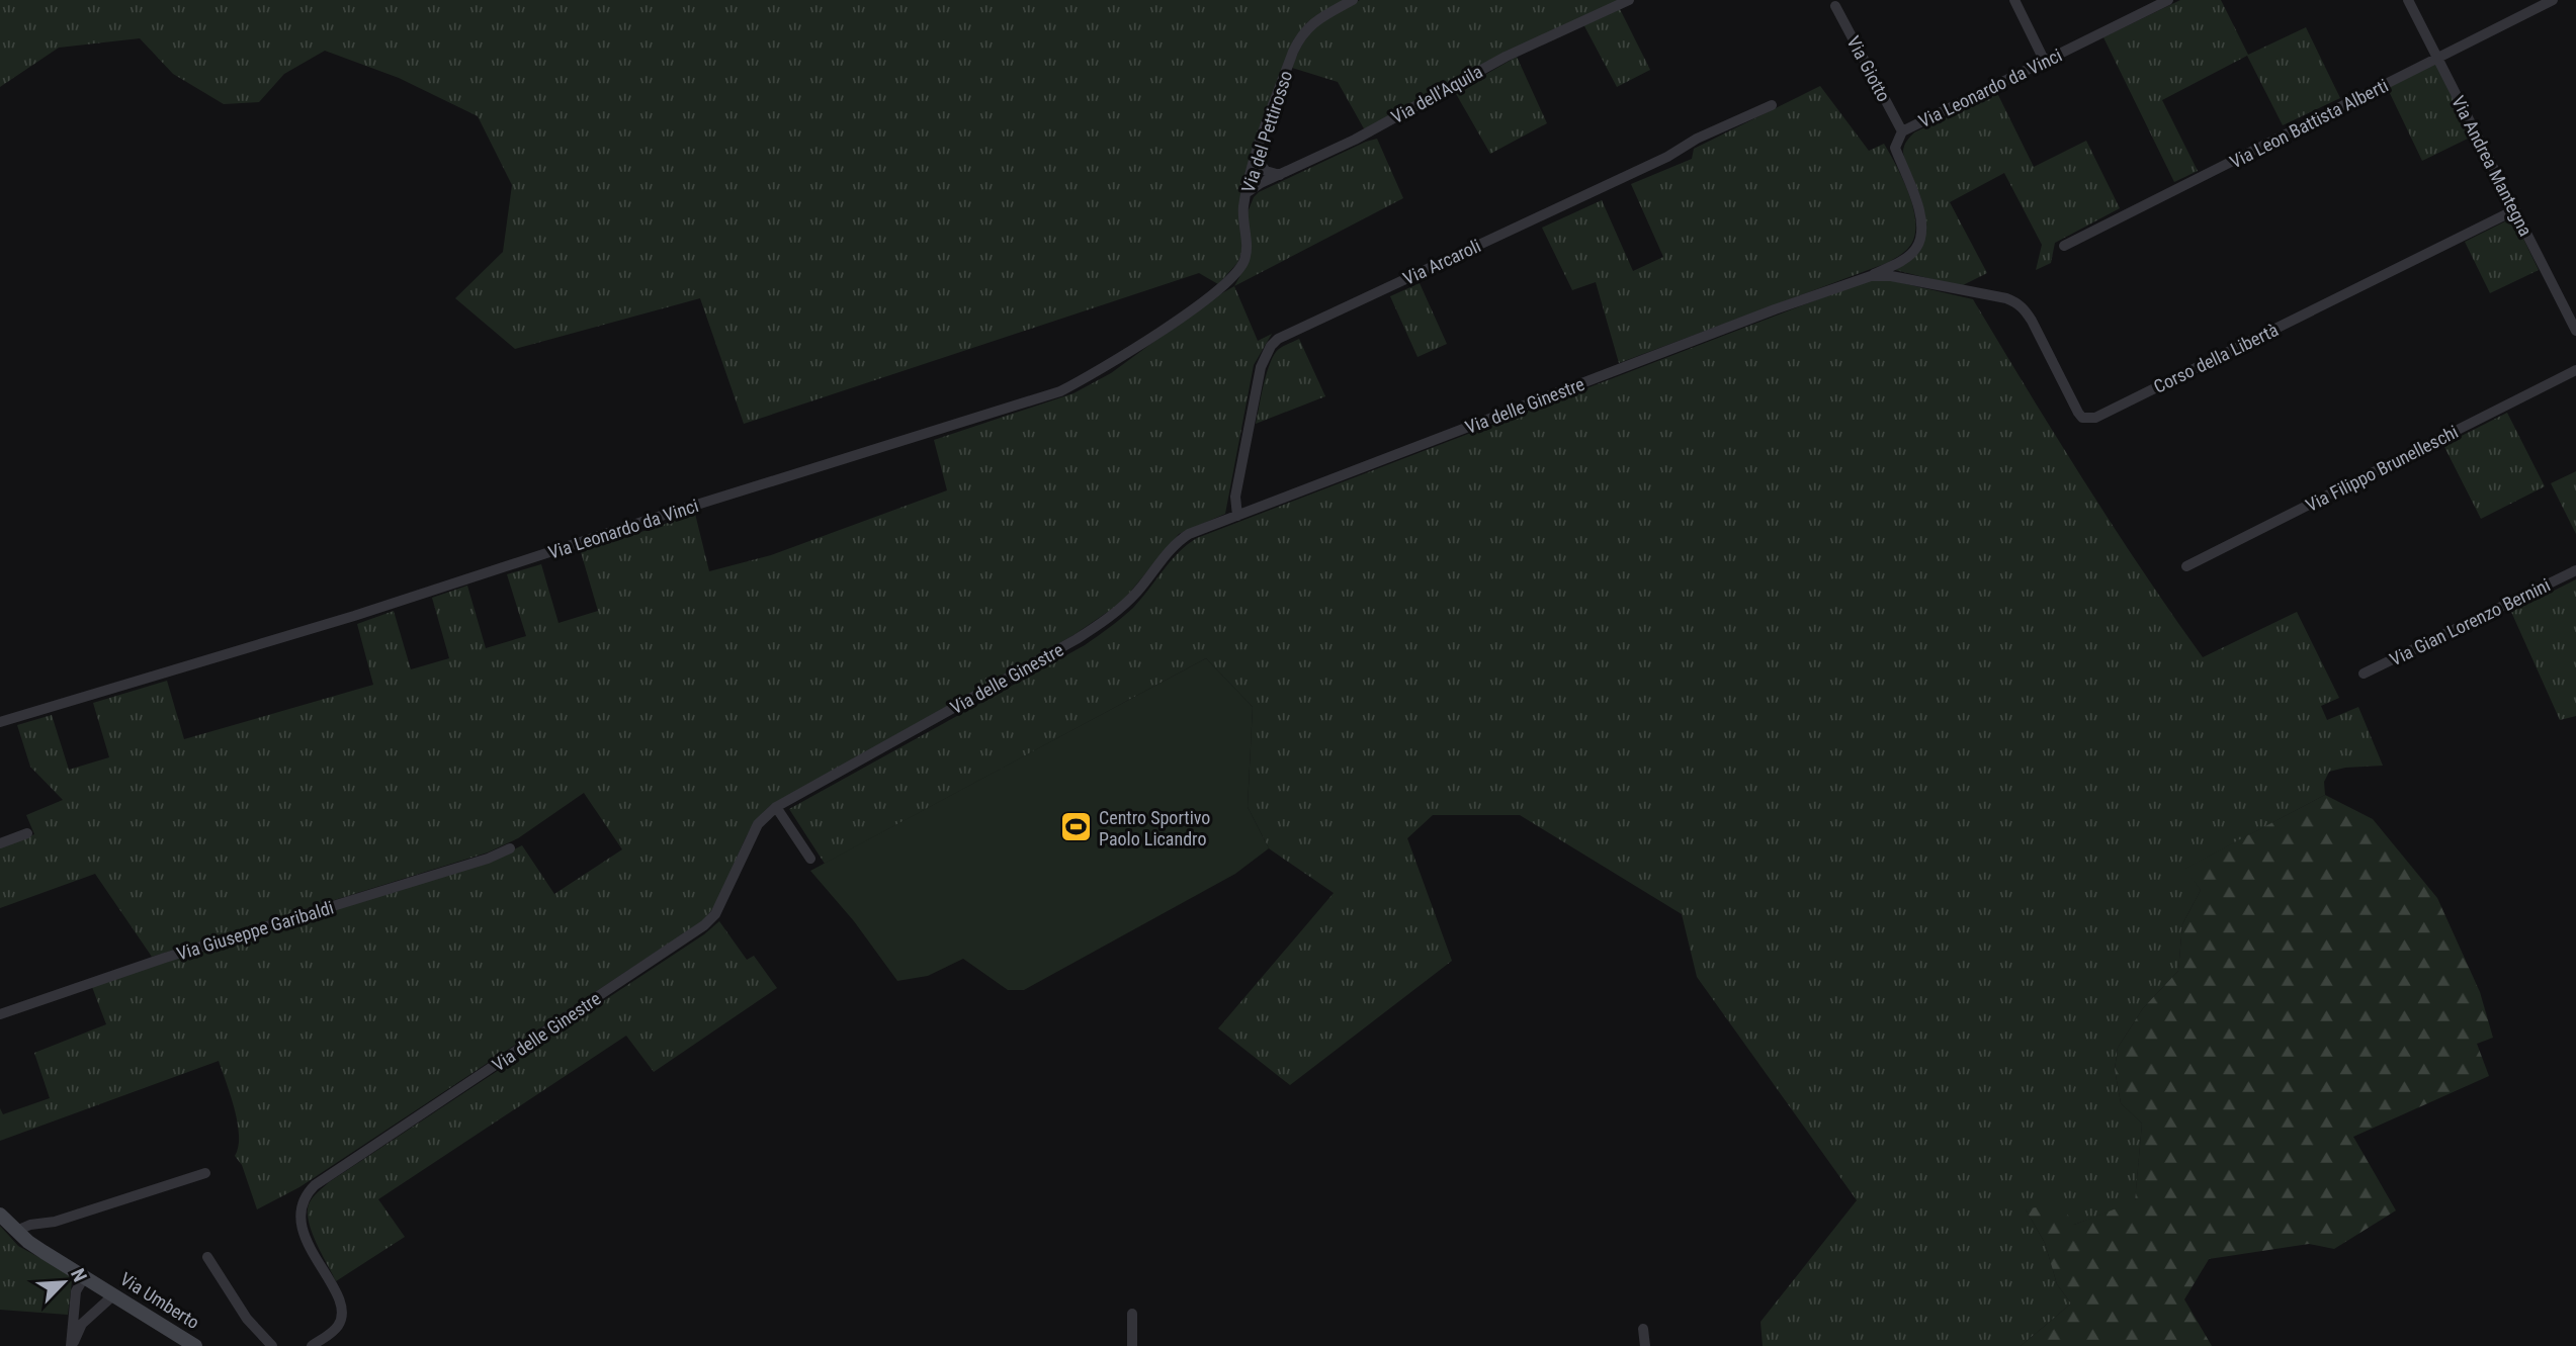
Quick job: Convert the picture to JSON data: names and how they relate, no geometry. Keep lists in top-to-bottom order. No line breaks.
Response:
{"streets":{"main road":["Via Umberto"],"street":["Via Giotto","Via Leonardo da Vinci","Via dell'Aquila","Via Leon Battista Alberti","Via del Pettirosso","Via Andrea Mantegna","Via Arcaroli","Corso della Libertà","Via delle Ginestre","Via Filippo Brunelleschi","Via Gian Lorenzo Bernini","Via Giuseppe Garibaldi"]},"crossings":[["Via Giotto","Via Leonardo da Vinci"],["Via Leonardo da Vinci","Via del Pettirosso"],["Via Leonardo da Vinci","Via delle Ginestre"],["Via dell'Aquila","Via del Pettirosso"],["Via Leon Battista Alberti","Via Andrea Mantegna"],["Via Andrea Mantegna","Corso della Libertà"],["Via Arcaroli","Via delle Ginestre"],["Corso della Libertà","Via delle Ginestre"]],"places":{"sports":["Centro Sportivo Paolo Licandro"]},"north":"top right"}
